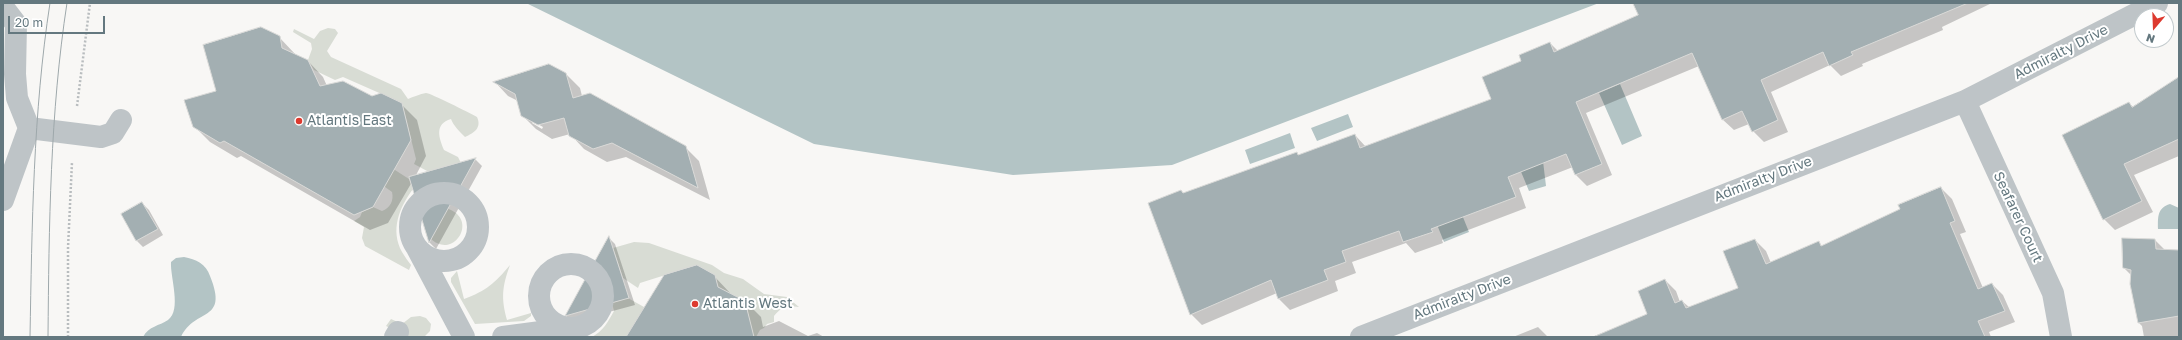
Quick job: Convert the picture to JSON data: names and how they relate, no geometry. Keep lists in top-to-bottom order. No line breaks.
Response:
{"streets":{"street":["Admiralty Drive","Seafarer Court"]},"crossings":[["Admiralty Drive","Seafarer Court"]],"places":["Atlantis East","Atlantis West"],"scale_bar":"20 m","north":"bottom"}
